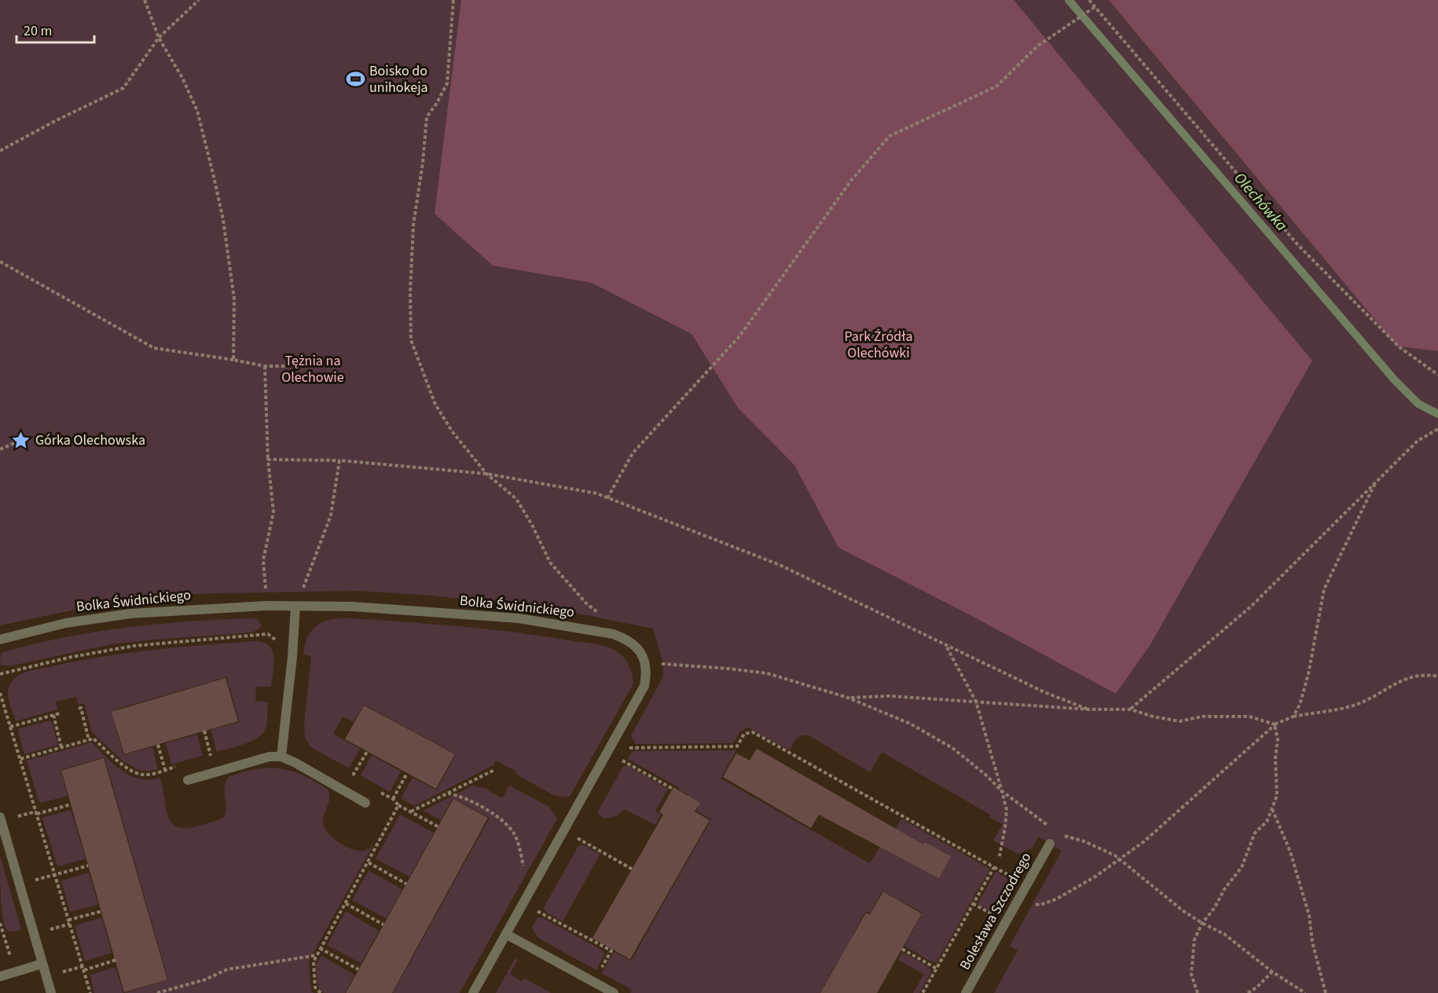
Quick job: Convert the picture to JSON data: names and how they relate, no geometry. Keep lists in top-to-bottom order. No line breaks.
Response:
{"streets":{"street":["Bolka Świdnickiego","Bolesława Szczodrego"]},"water":["Olechówka"],"parks":["Park Źródła Olechówki","Tężnia na Olechowie"],"places":{"sports":["Boisko do unihokeja"],"place":["Górka Olechowska"]},"scale_bar":"20 m"}
